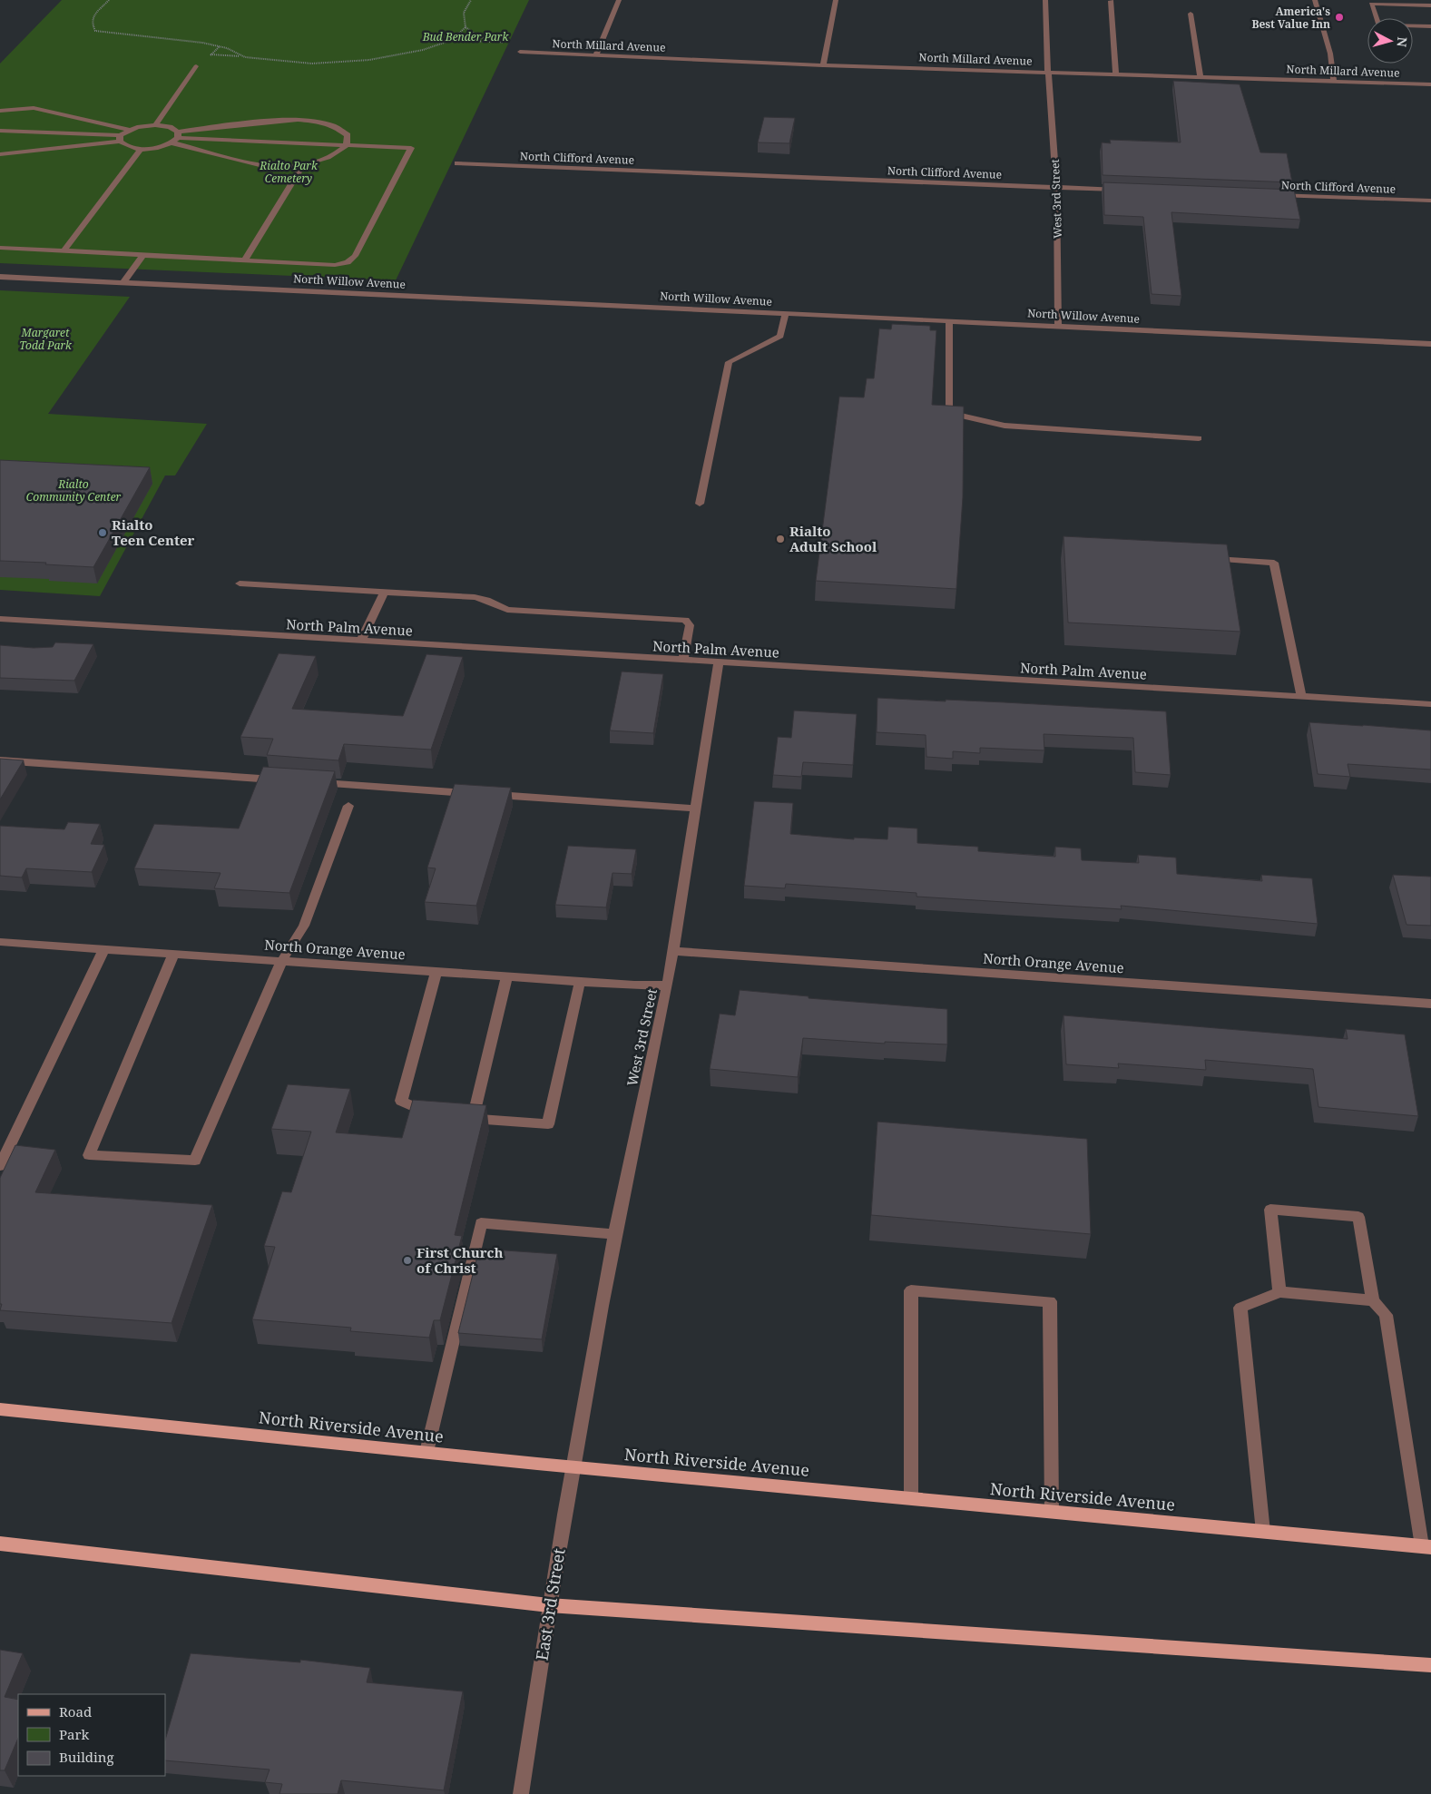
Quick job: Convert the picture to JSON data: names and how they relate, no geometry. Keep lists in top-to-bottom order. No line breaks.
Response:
{"streets":{"main road":["North Riverside Avenue"],"street":["North Millard Avenue","North Clifford Avenue","West 3rd Street","North Willow Avenue","North Palm Avenue","North Orange Avenue","East 3rd Street"]},"crossings":[["North Millard Avenue","West 3rd Street"],["North Clifford Avenue","West 3rd Street"],["West 3rd Street","North Willow Avenue"],["West 3rd Street","North Palm Avenue"],["West 3rd Street","North Orange Avenue"],["West 3rd Street","East 3rd Street"],["North Riverside Avenue","East 3rd Street"]],"parks":["Bud Bender Park","Rialto Park Cemetery","Margaret Todd Park","Rialto Community Center"],"places":["America's Best Value Inn","Rialto Teen Center","Rialto Adult School","First Church of Christ"],"legend":["Road","Park","Building"],"north":"right"}
